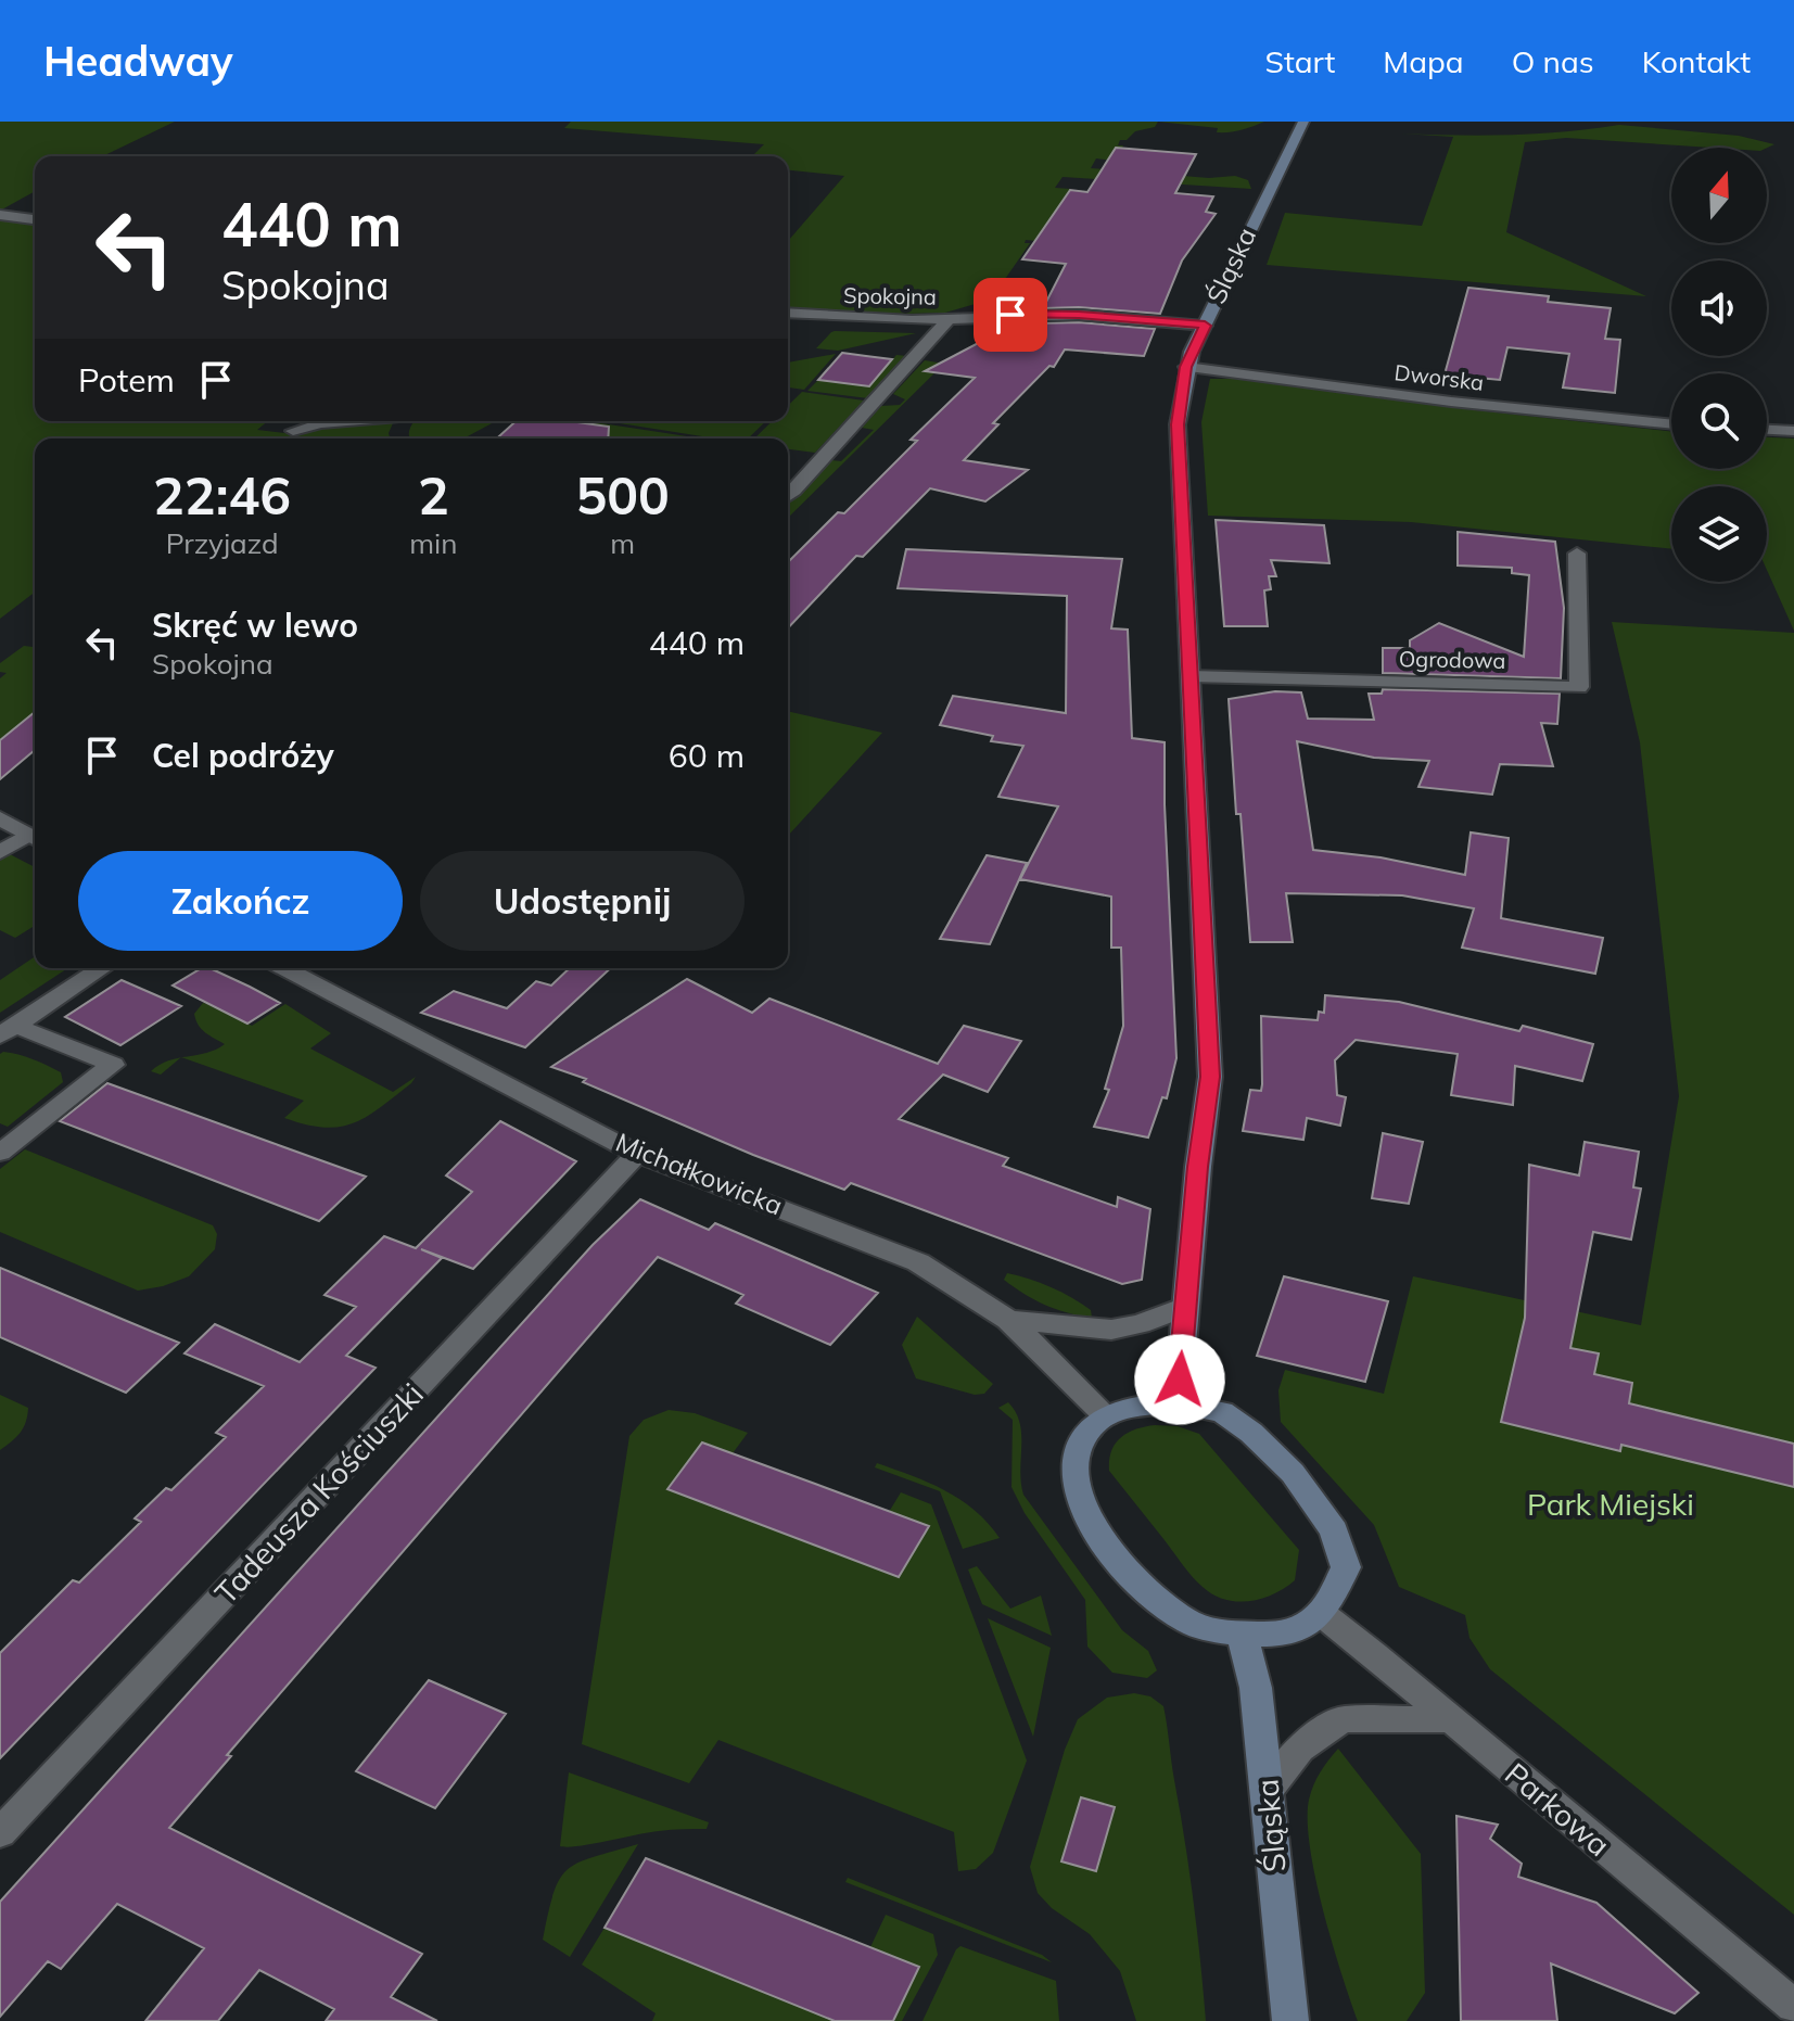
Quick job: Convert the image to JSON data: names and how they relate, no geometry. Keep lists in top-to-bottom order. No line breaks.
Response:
{"streets":{"main road":["Śląska"],"street":["Spokojna","Dworska","Ogrodowa","Michałkowicka","Tadeusza Kościuszki","Parkowa"]},"crossings":[["Śląska","Spokojna"],["Śląska","Dworska"],["Śląska","Ogrodowa"],["Śląska","Michałkowicka"],["Śląska","Parkowa"],["Michałkowicka","Tadeusza Kościuszki"],["Michałkowicka","Parkowa"]],"parks":["Park Miejski"],"north":"top","page":{"header":"Headway","nav":["Start","Mapa","O nas","Kontakt"],"turn":["440 m","Spokojna"],"then":"Potem","eta":["22:46","Przyjazd","2","min","500","m"],"list":[{"name":"Skręć w lewo","note":"Spokojna","value":"440 m"},{"name":"Cel podróży","value":"60 m"}],"buttons":["Zakończ","Udostępnij"]}}
